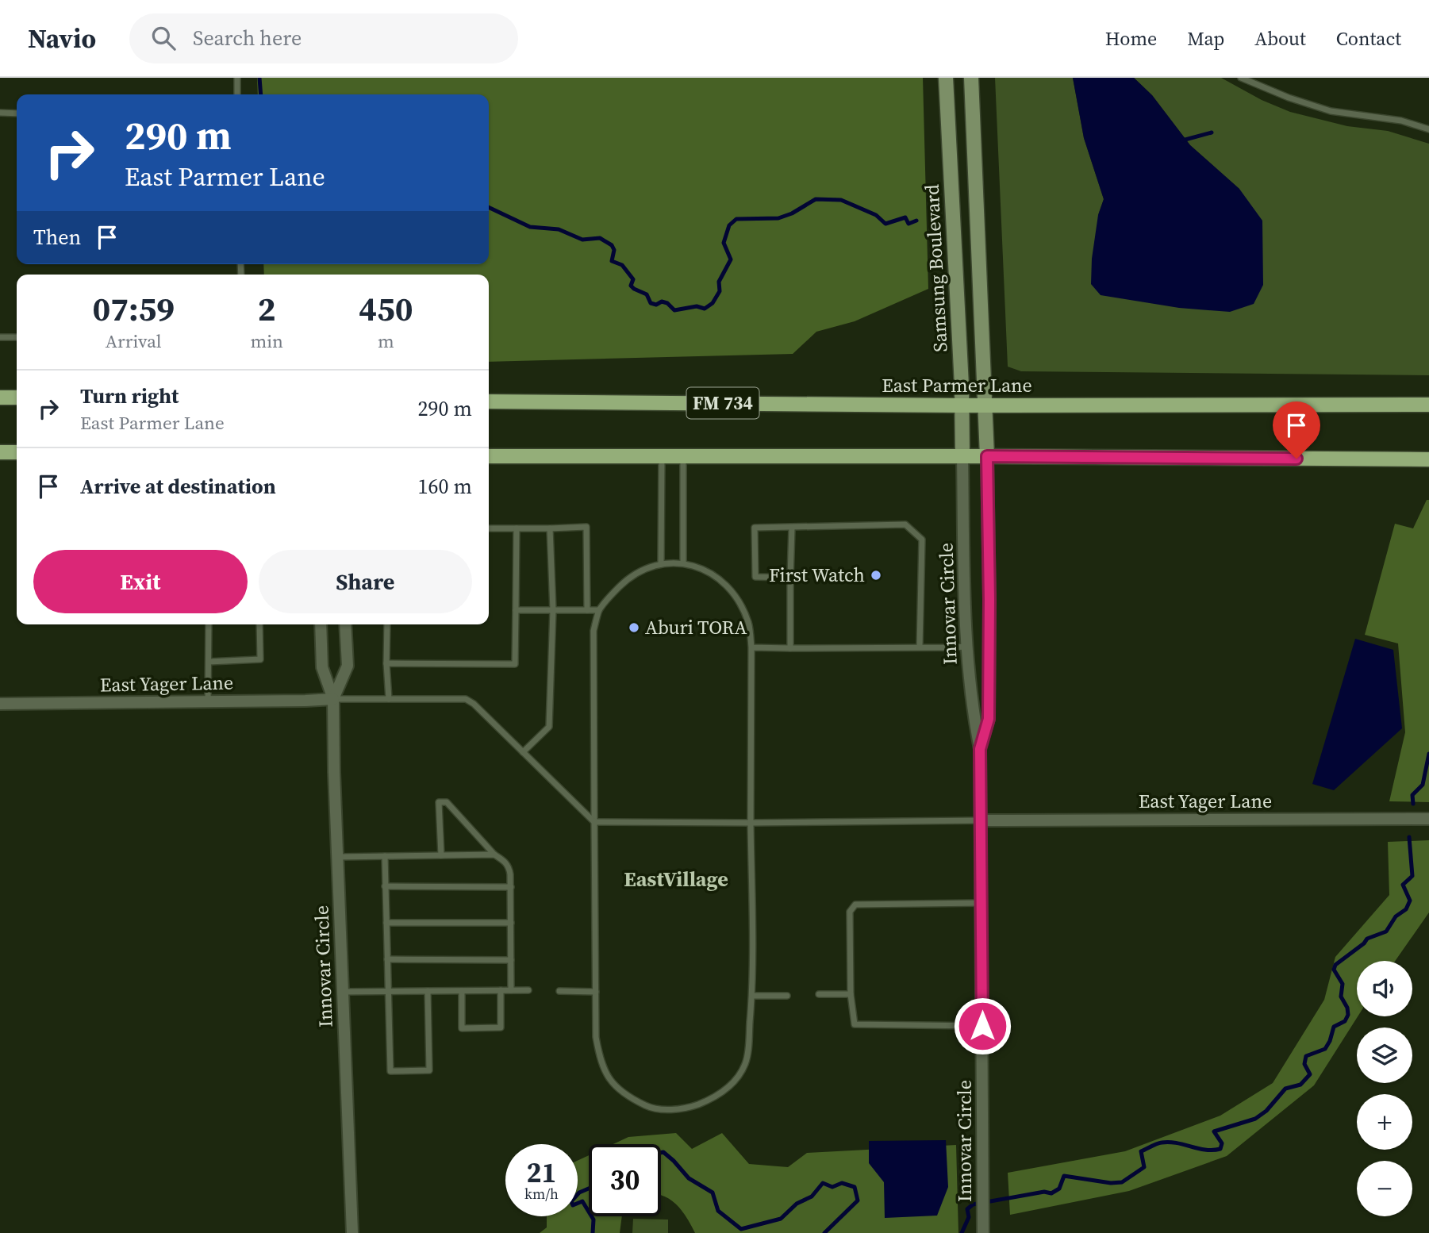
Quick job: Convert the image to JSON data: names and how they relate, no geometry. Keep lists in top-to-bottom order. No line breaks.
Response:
{"streets":{"main road":["East Parmer Lane","FM 734"],"street":["Samsung Boulevard","Innovar Circle","East Yager Lane"]},"crossings":[["Samsung Boulevard","East Parmer Lane"],["Samsung Boulevard","Innovar Circle"],["Innovar Circle","East Yager Lane"]],"districts":["EastVillage"],"places":["First Watch","Aburi TORA"],"page":{"header":"Navio","search":"Search here","nav":["Home","Map","About","Contact"],"turn":["290 m","East Parmer Lane"],"then":"Then","eta":["07:59","Arrival","2","min","450","m"],"list":[{"name":"Turn right","note":"East Parmer Lane","value":"290 m"},{"name":"Arrive at destination","value":"160 m"}],"buttons":["Exit","Share"],"map_buttons":["+","−"],"speed":"21 km/h","limit":"30"}}
